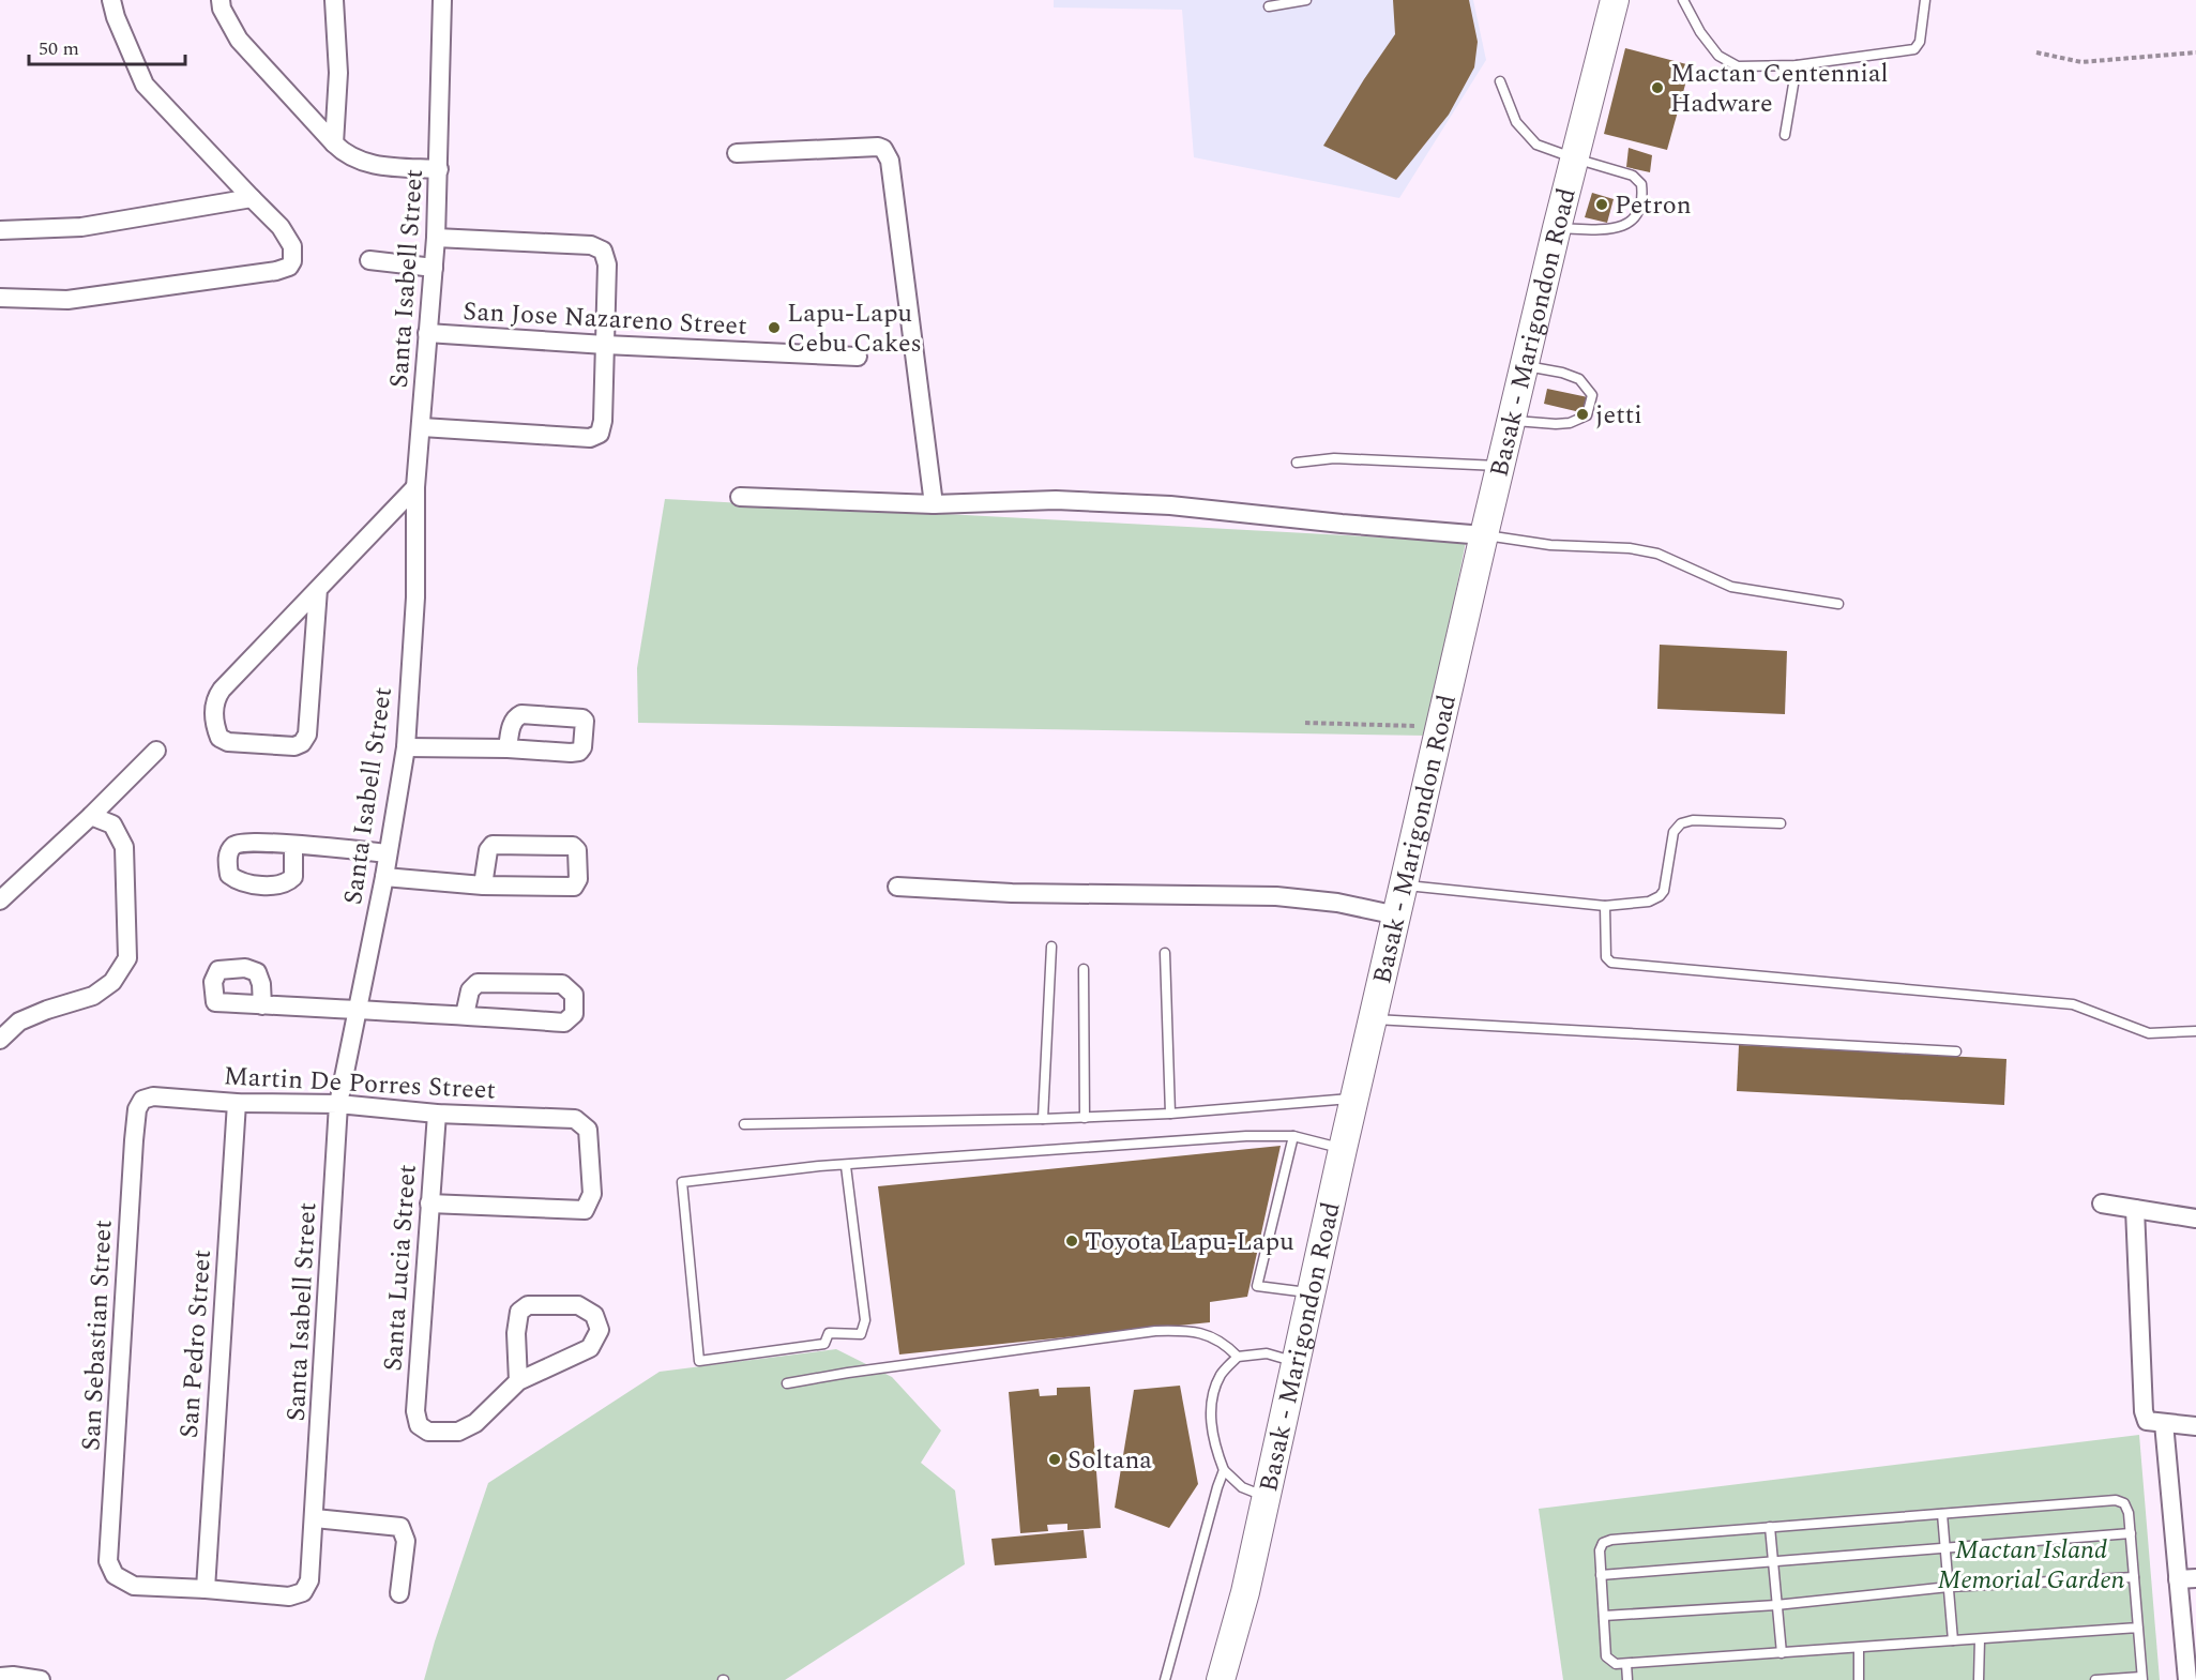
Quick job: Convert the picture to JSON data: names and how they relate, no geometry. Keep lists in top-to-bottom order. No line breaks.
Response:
{"streets":{"main road":["Basak - Marigondon Road"],"street":["Santa Isabell Street","San Jose Nazareno Street","Martin De Porres Street","Santa Lucia Street","San Sebastian Street","San Pedro Street"]},"crossings":[["Santa Isabell Street","San Jose Nazareno Street"],["Santa Isabell Street","Martin De Porres Street"],["Santa Isabell Street","San Sebastian Street"],["Santa Isabell Street","San Pedro Street"],["Martin De Porres Street","Santa Lucia Street"],["Martin De Porres Street","San Sebastian Street"],["Martin De Porres Street","San Pedro Street"],["San Sebastian Street","San Pedro Street"]],"parks":["Mactan Island Memorial Garden"],"places":["Mactan Centennial Hadware","Petron","Lapu-Lapu Cebu Cakes","jetti","Toyota Lapu-Lapu","Soltana"],"scale_bar":"50 m"}
